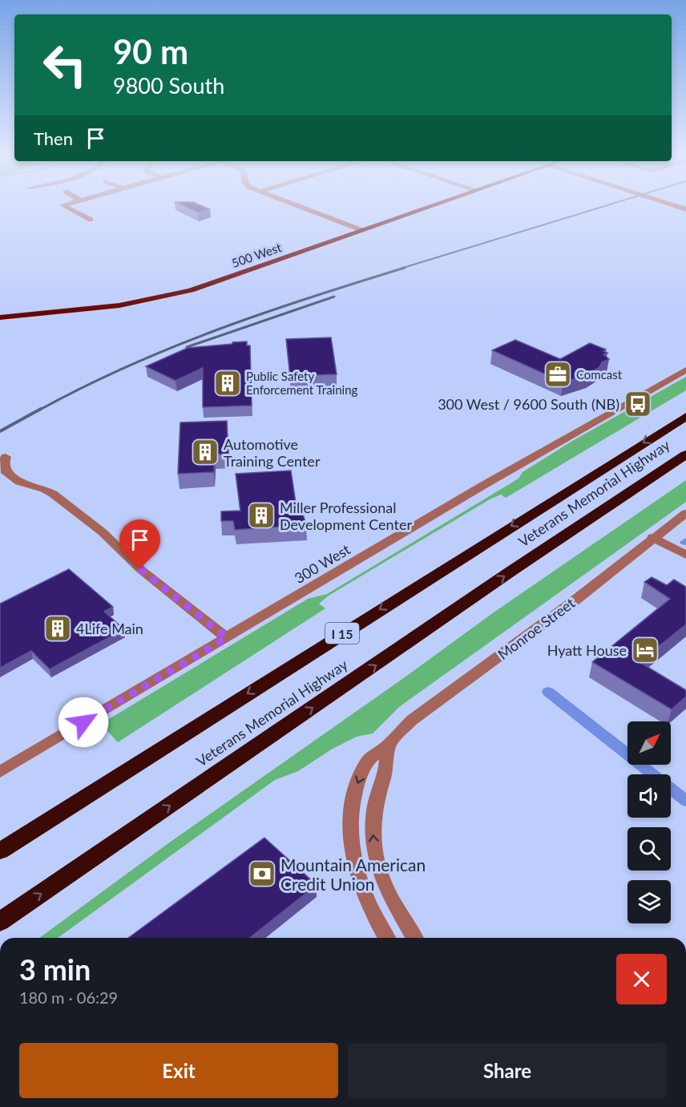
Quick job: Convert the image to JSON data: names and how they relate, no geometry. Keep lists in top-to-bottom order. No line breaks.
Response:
{"streets":{"highway":["Veterans Memorial Highway","I 15"],"main road":["500 West"],"street":["300 West","Monroe Street"]},"places":{"office":["Comcast"],"building":["Public Safety Enforcement Training","Automotive Training Center","Miller Professional Development Center","4Life Main"],"bus stop":["300 West / 9600 South (NB)"],"hotel":["Hyatt House"],"bank":["Mountain American Credit Union"]},"north":"top right","page":{"turn":["90 m","9800 South"],"then":"Then","heading":["3 min","180 m · 06:29"],"buttons":["Exit","Share"]}}
